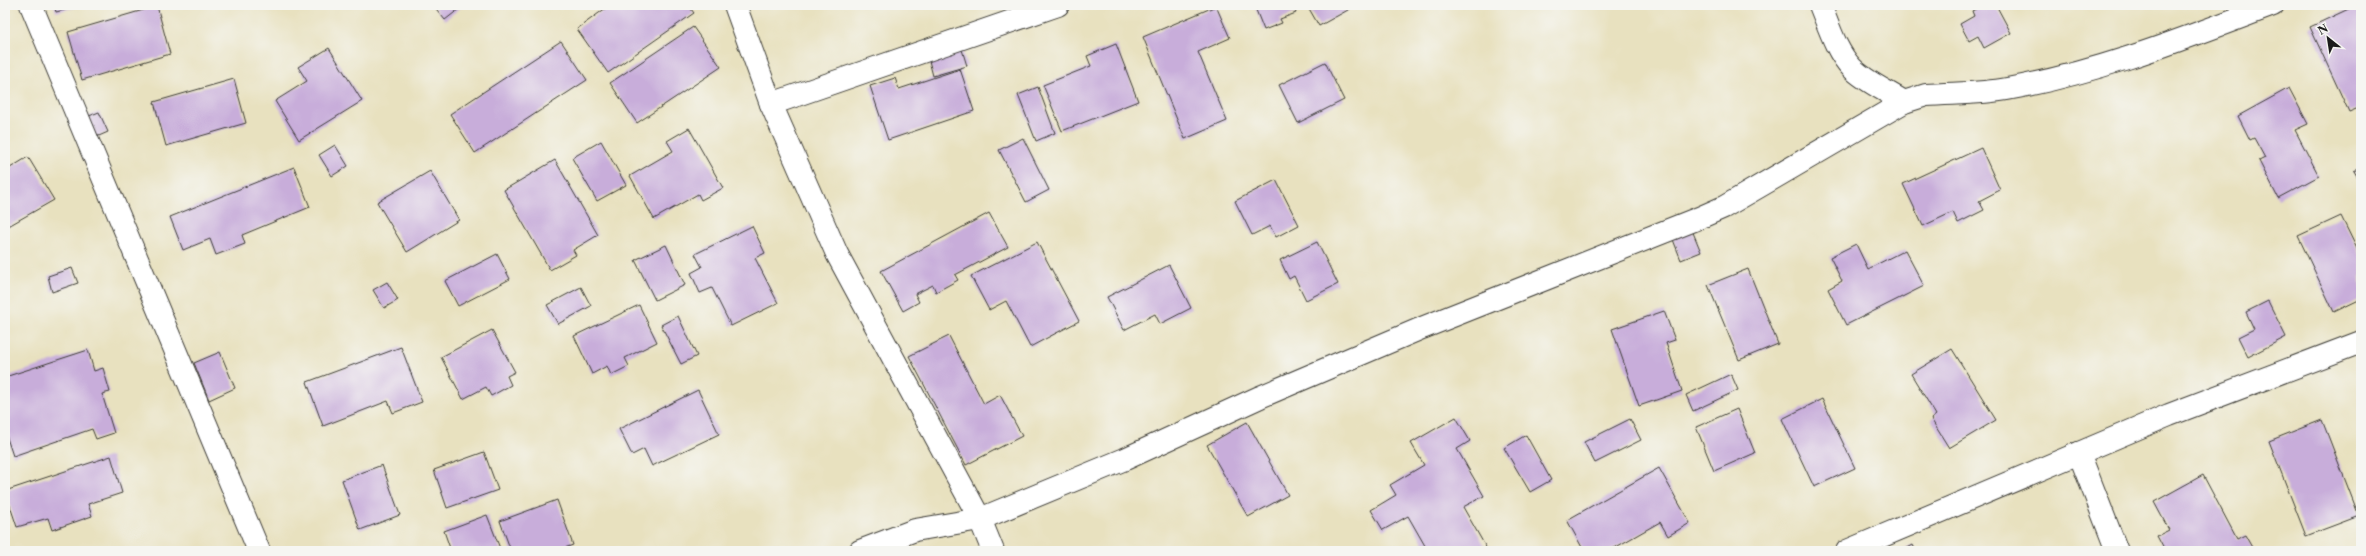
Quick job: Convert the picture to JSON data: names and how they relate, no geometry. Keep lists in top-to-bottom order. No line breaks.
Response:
{"north":"top left"}
